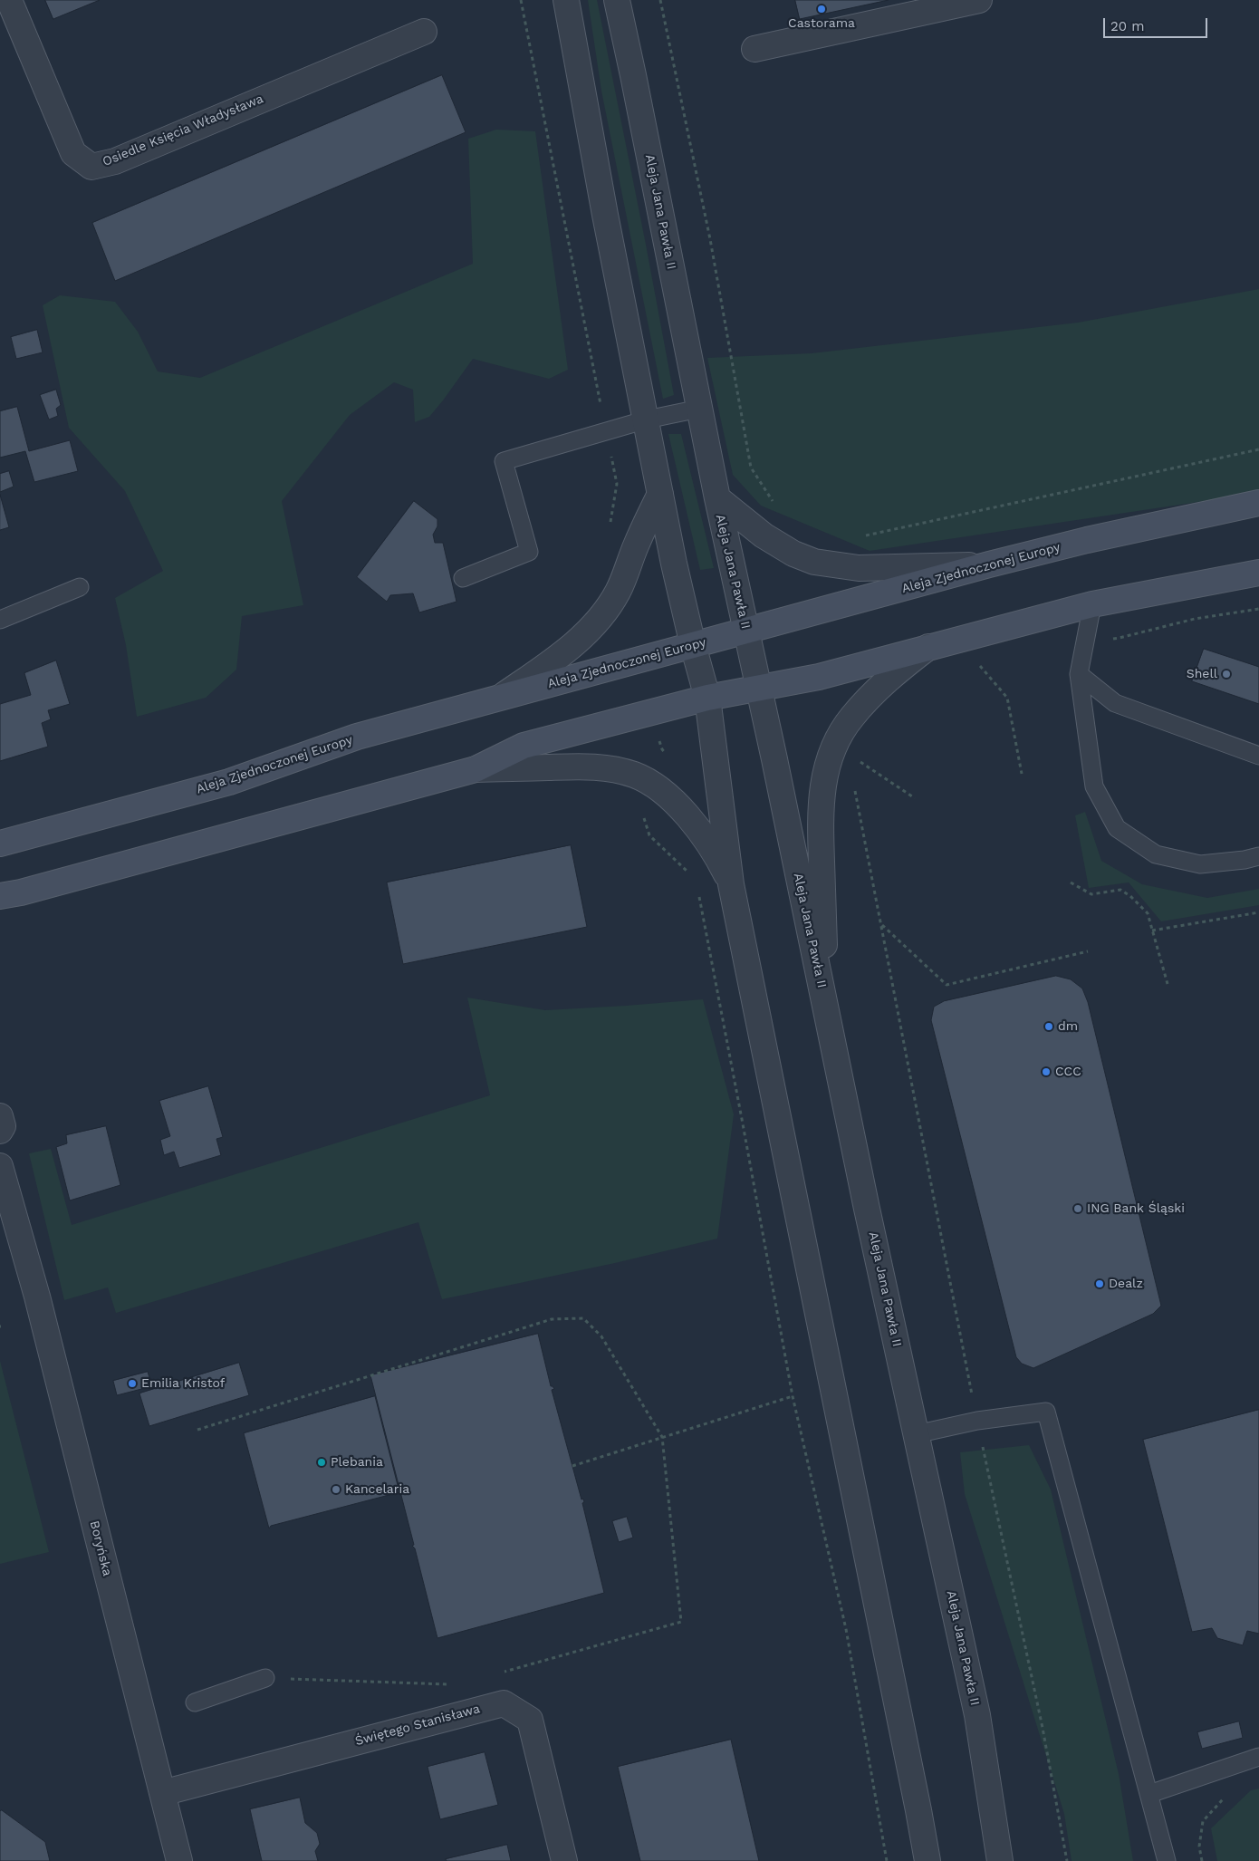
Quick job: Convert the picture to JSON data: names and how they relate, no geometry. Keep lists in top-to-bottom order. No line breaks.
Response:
{"streets":{"main road":["Aleja Zjednoczonej Europy"],"street":["Osiedle Księcia Władysława","Aleja Jana Pawła II","Boryńska","Świętego Stanisława"]},"crossings":[["Aleja Jana Pawła II","Aleja Zjednoczonej Europy"],["Boryńska","Świętego Stanisława"]],"places":["Castorama","Shell","dm","CCC","ING Bank Śląski","Dealz","Emilia Kristof","Plebania","Kancelaria"],"scale_bar":"20 m"}
